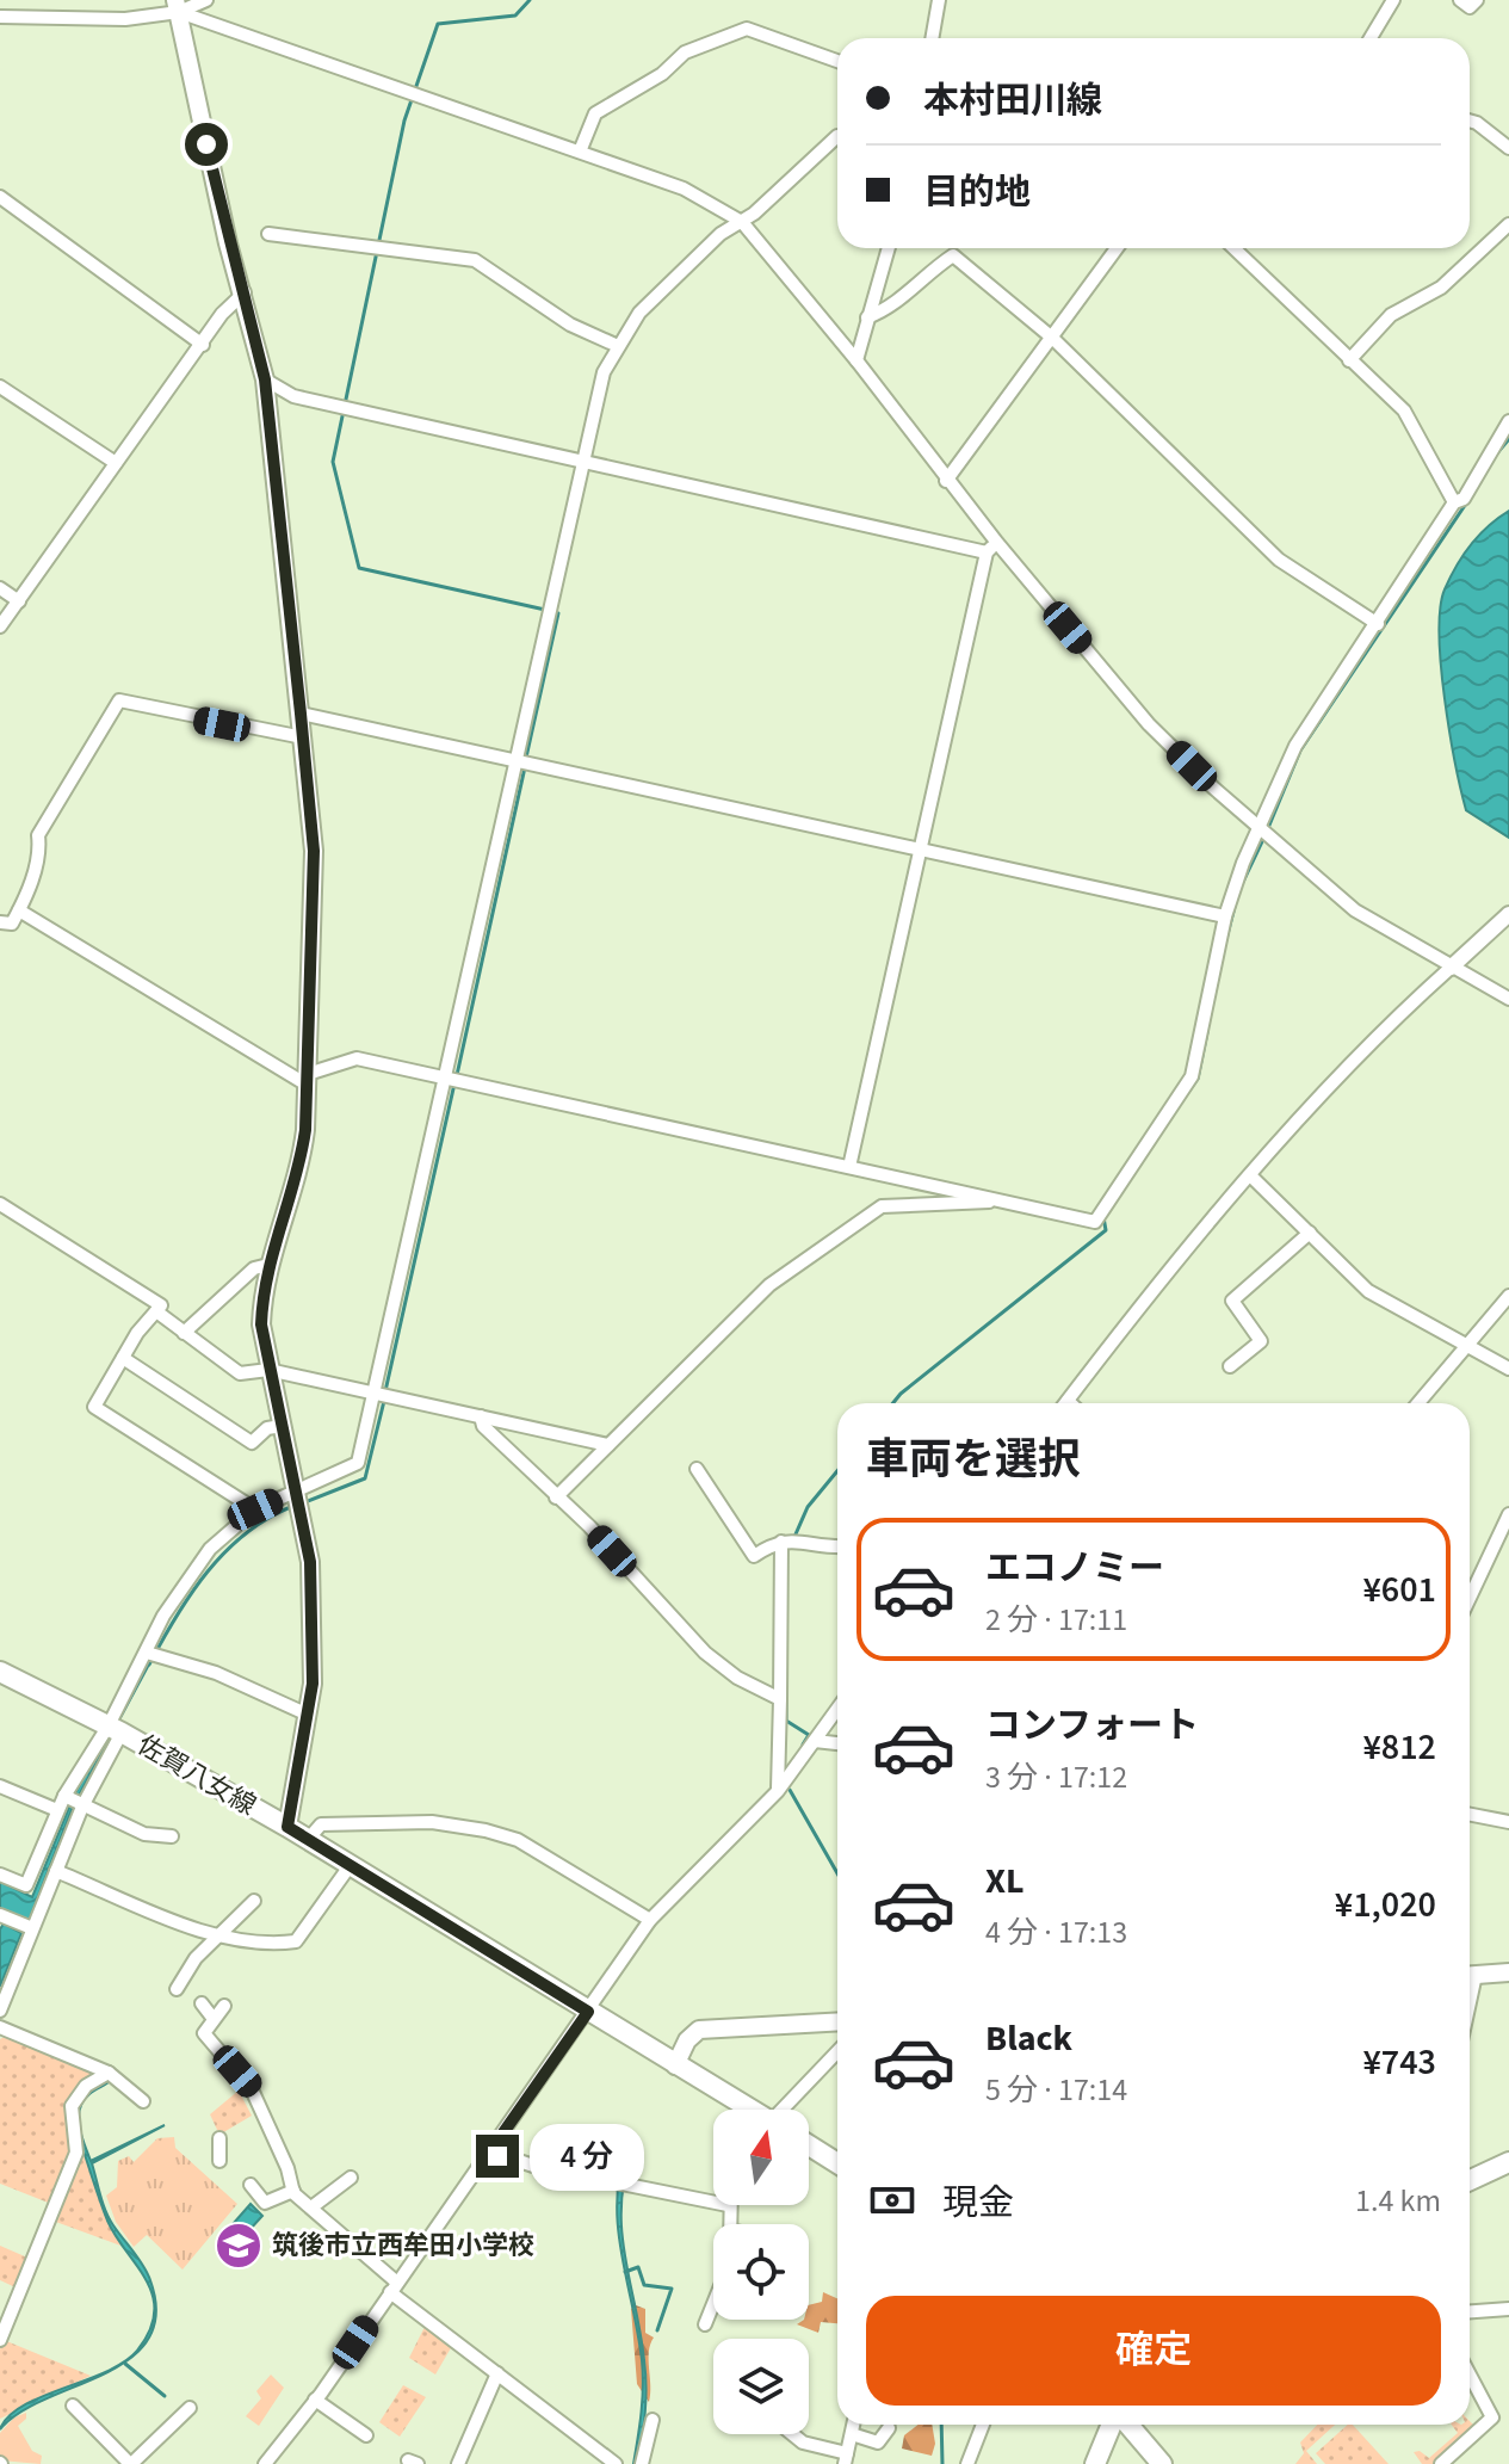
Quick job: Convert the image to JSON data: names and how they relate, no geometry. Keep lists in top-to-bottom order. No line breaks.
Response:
{"streets":{"main road":["佐賀八女線"]},"places":{"school or university":["筑後市立西牟田小学校"]},"north":"top","page":{"banner":["本村田川線","目的地"],"heading":"車両を選択","list":[{"name":"エコノミー","note":"2 分 · 17:11","value":"¥601"},{"name":"コンフォート","note":"3 分 · 17:12","value":"¥812"},{"name":"XL","note":"4 分 · 17:13","value":"¥1,020"},{"name":"Black","note":"5 分 · 17:14","value":"¥743"}],"bubble":"4 分","pay":["現金","1.4 km"],"buttons":"確定"}}
